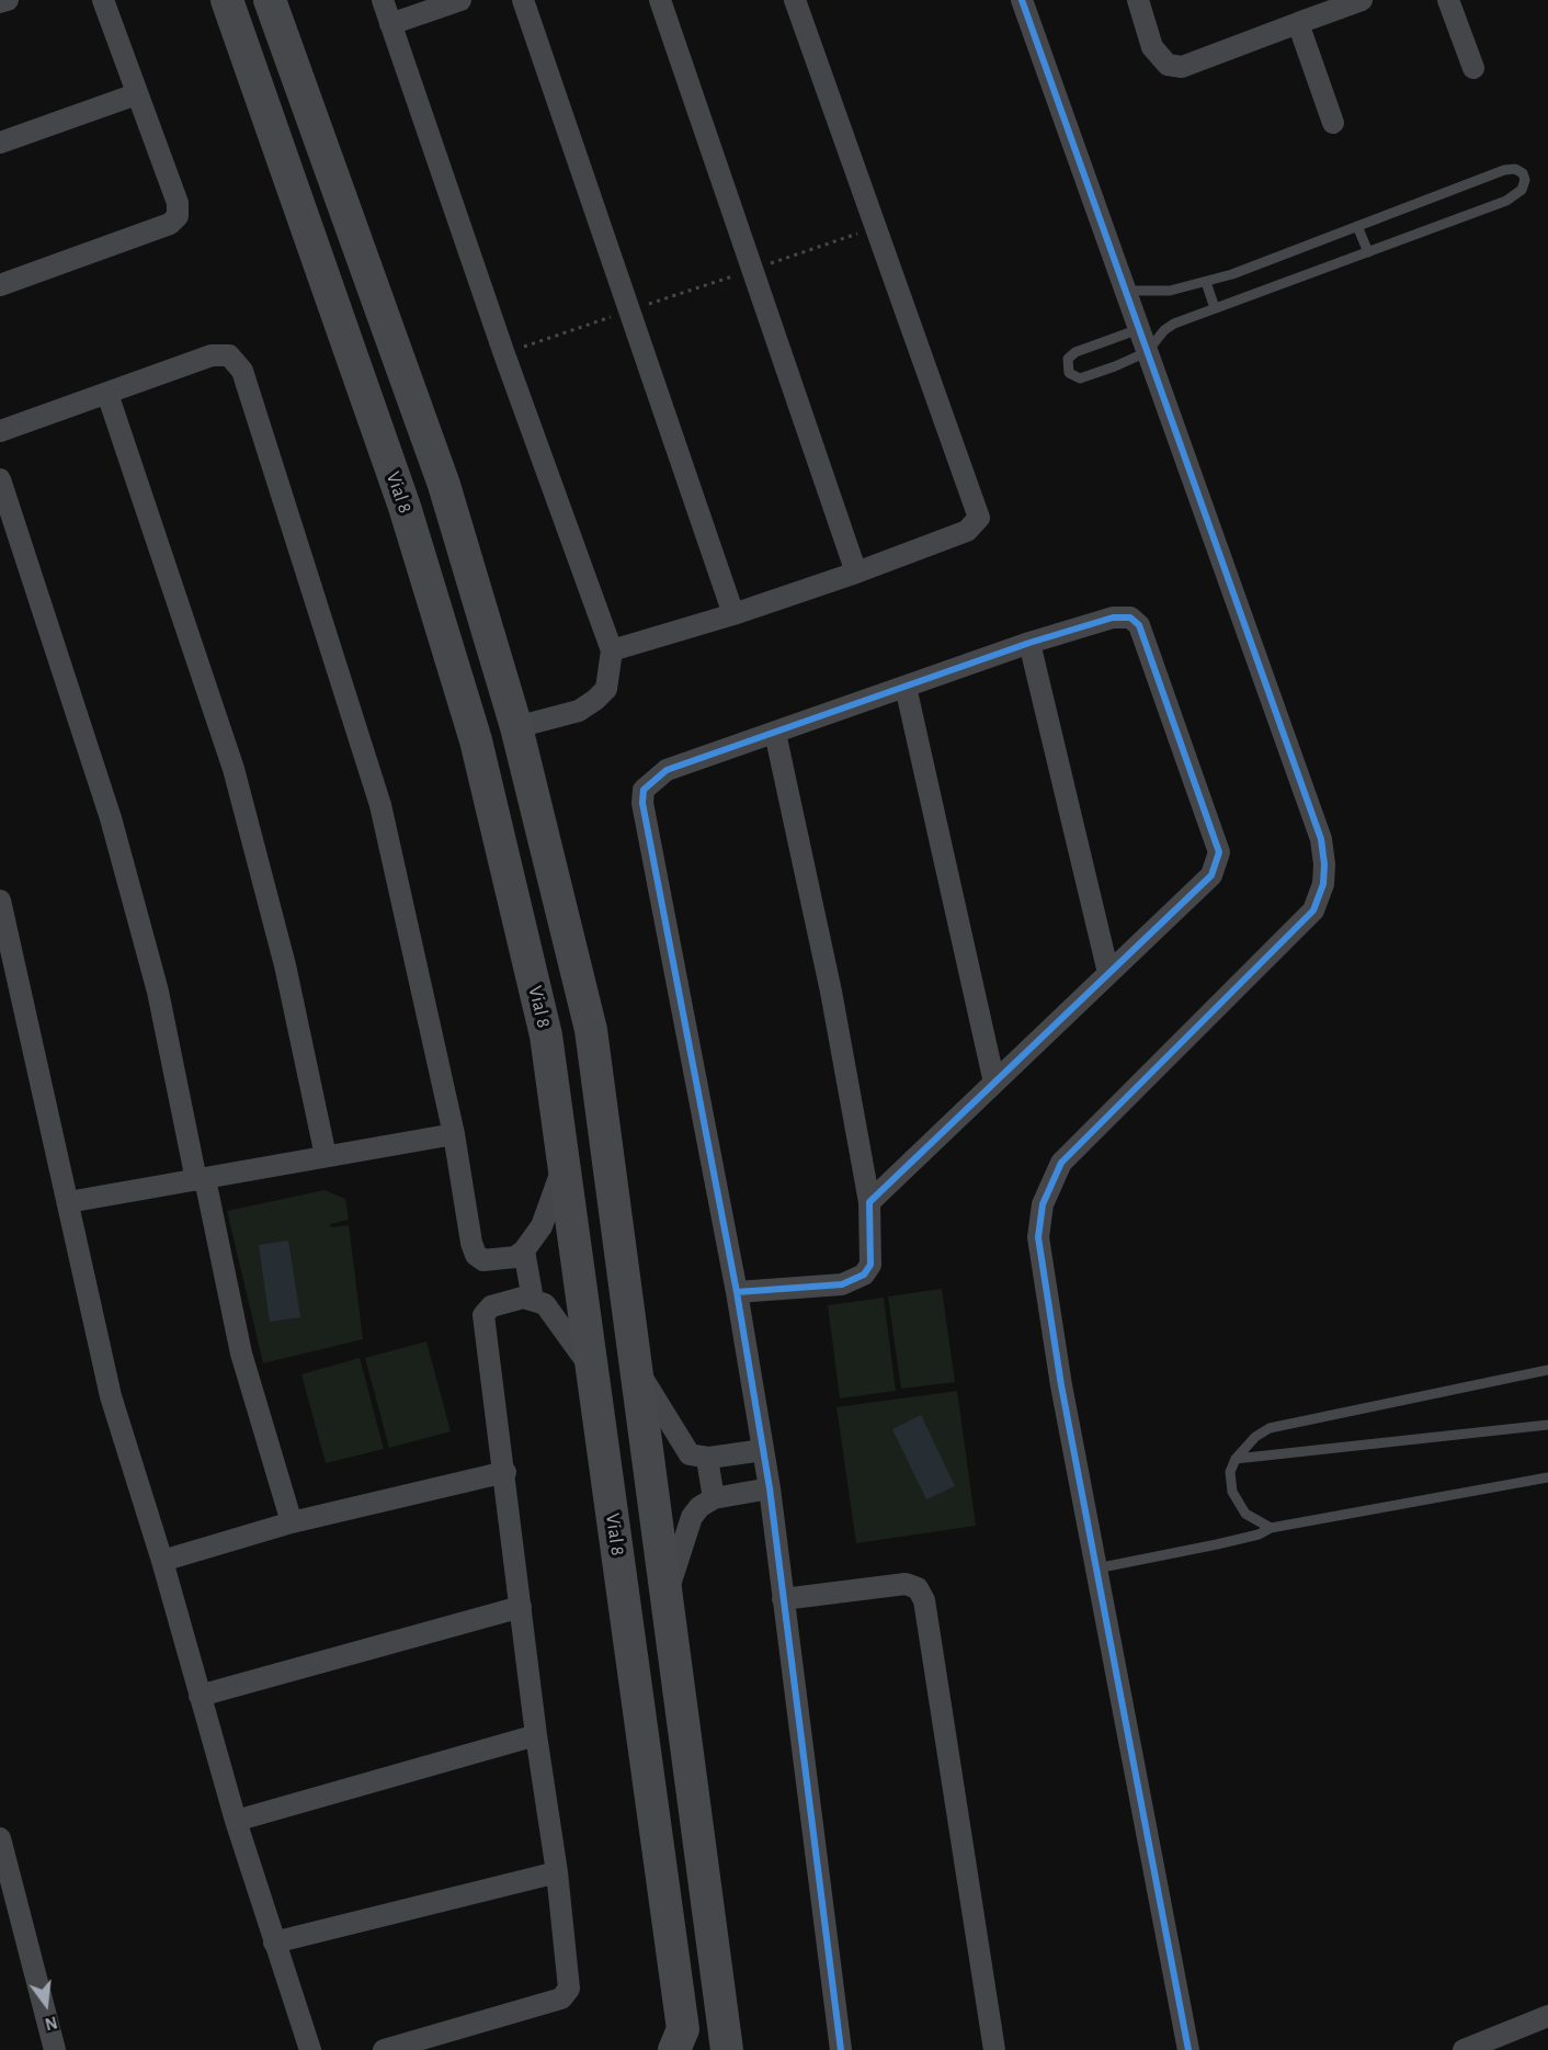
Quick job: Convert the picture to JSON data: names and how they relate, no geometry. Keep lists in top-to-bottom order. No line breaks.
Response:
{"streets":{"main road":["Vial 8"]},"north":"bottom"}
